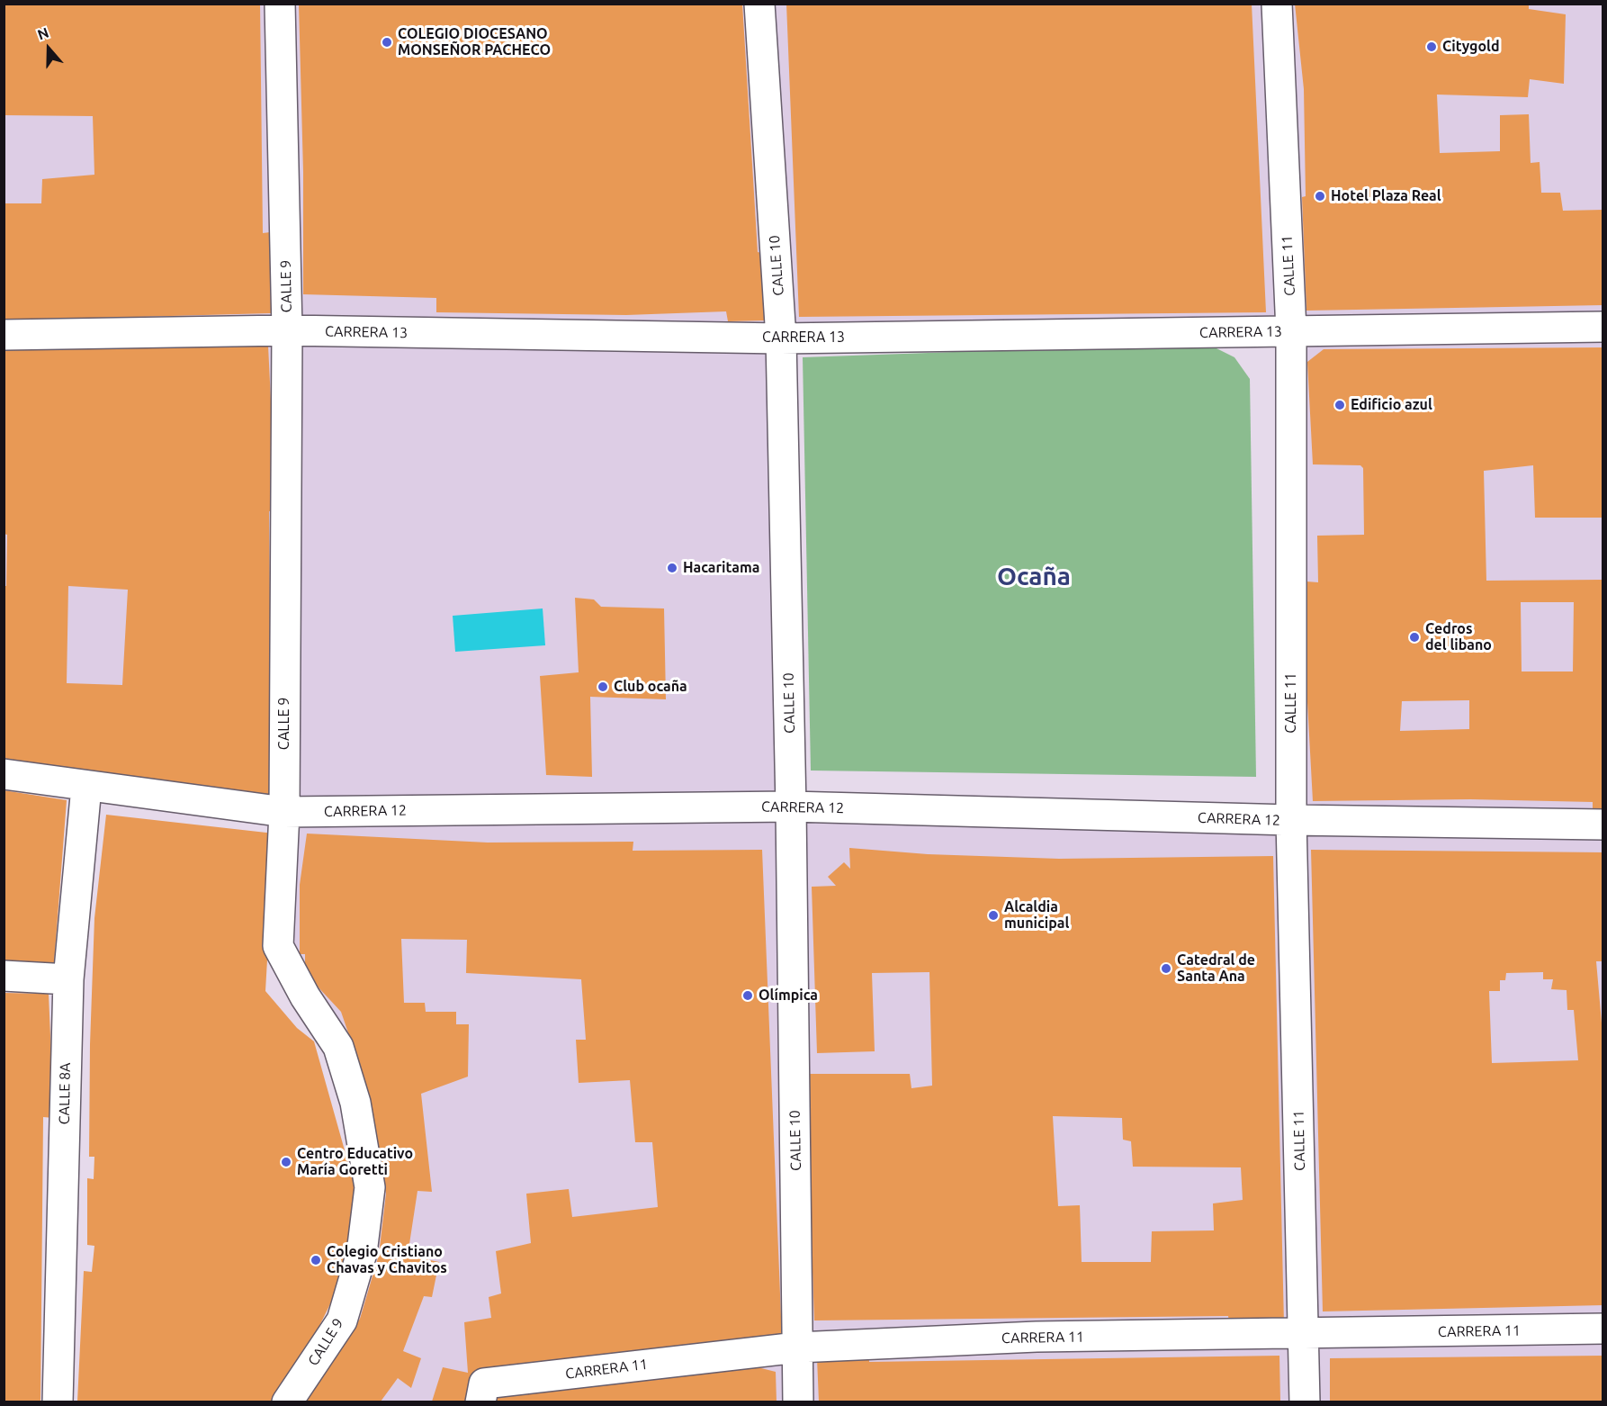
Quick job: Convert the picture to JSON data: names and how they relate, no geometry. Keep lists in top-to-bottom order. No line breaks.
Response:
{"streets":{"street":["CALLE 10","CALLE 11","CALLE 9","CARRERA 13","CARRERA 12","CALLE 8A","CARRERA 11"]},"crossings":[["CALLE 10","CARRERA 13"],["CALLE 10","CARRERA 12"],["CALLE 10","CARRERA 11"],["CALLE 11","CARRERA 13"],["CALLE 11","CARRERA 12"],["CALLE 11","CARRERA 11"],["CALLE 9","CARRERA 13"],["CALLE 9","CARRERA 12"],["CARRERA 12","CALLE 8A"]],"districts":["Ocaña"],"places":["COLEGIO DIOCESANO MONSEÑOR PACHECO","Citygold","Hotel Plaza Real","Edificio azul","Hacaritama","Cedros del libano","Club ocaña","Alcaldia municipal","Catedral de Santa Ana","Olímpica","Centro Educativo María Goretti","Colegio Cristiano Chavas y Chavitos"],"north":"top"}
